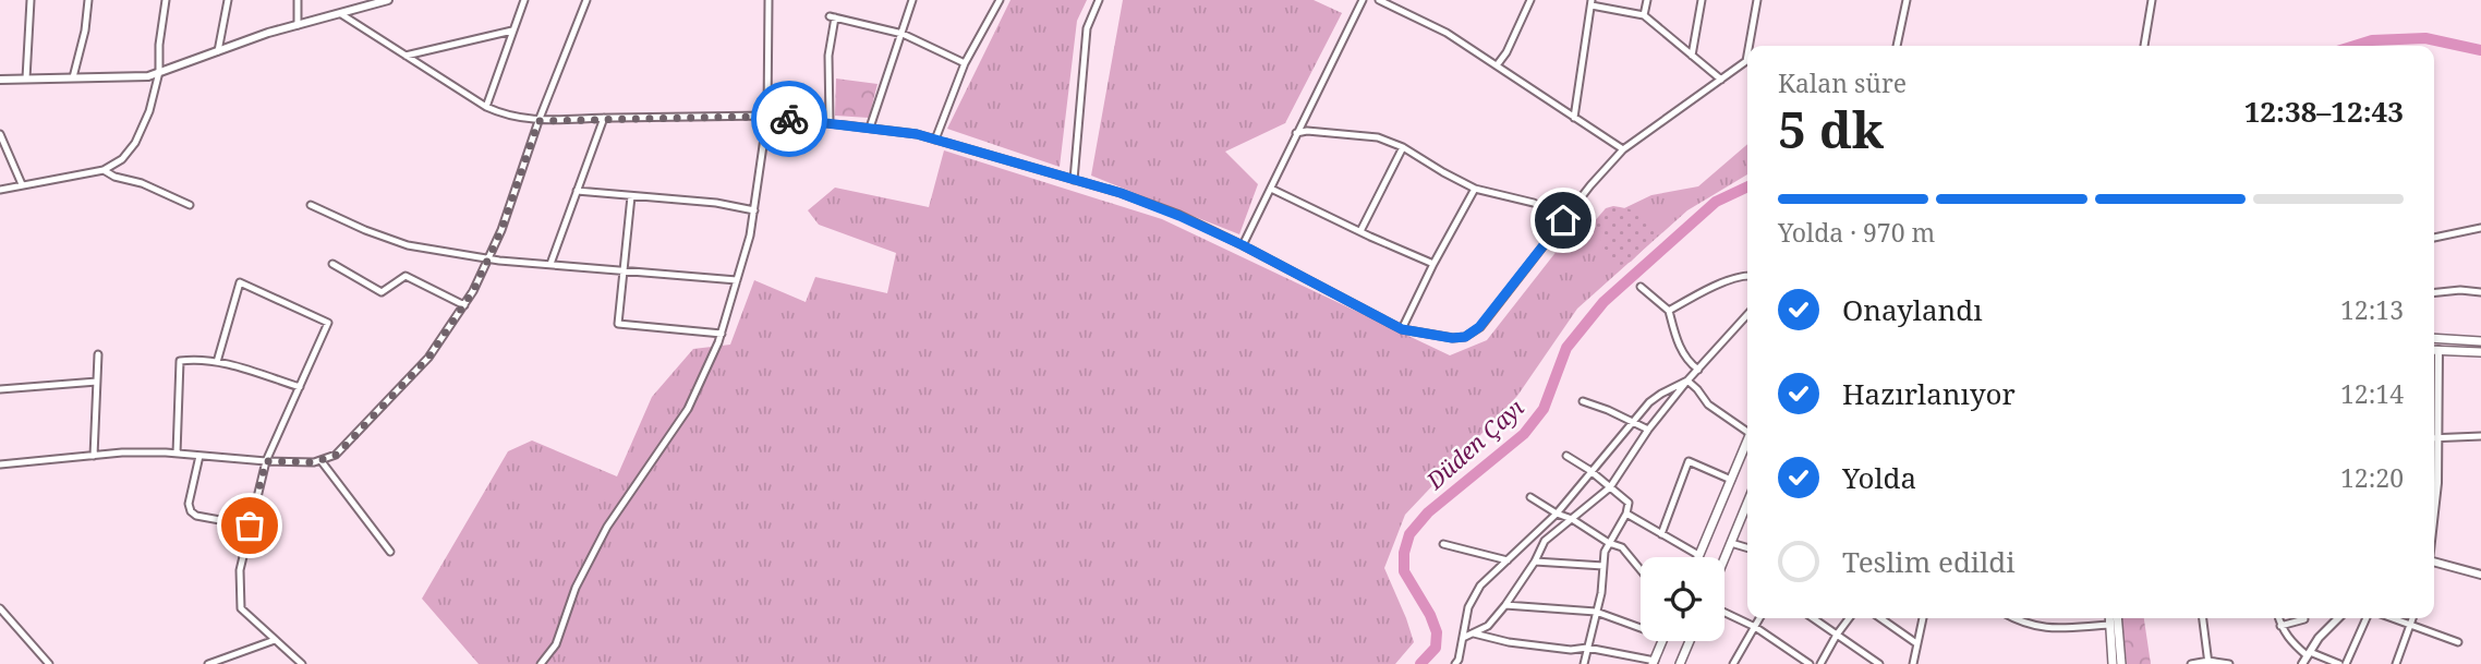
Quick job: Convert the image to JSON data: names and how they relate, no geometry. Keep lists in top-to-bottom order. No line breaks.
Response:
{"water":["Düden Çayı"],"page":{"heading":["5 dk","Kalan süre","12:38–12:43"],"bar":"Yolda · 970 m","list":[["Onaylandı","12:13"],["Hazırlanıyor","12:14"],["Yolda","12:20"],"Teslim edildi"]}}
